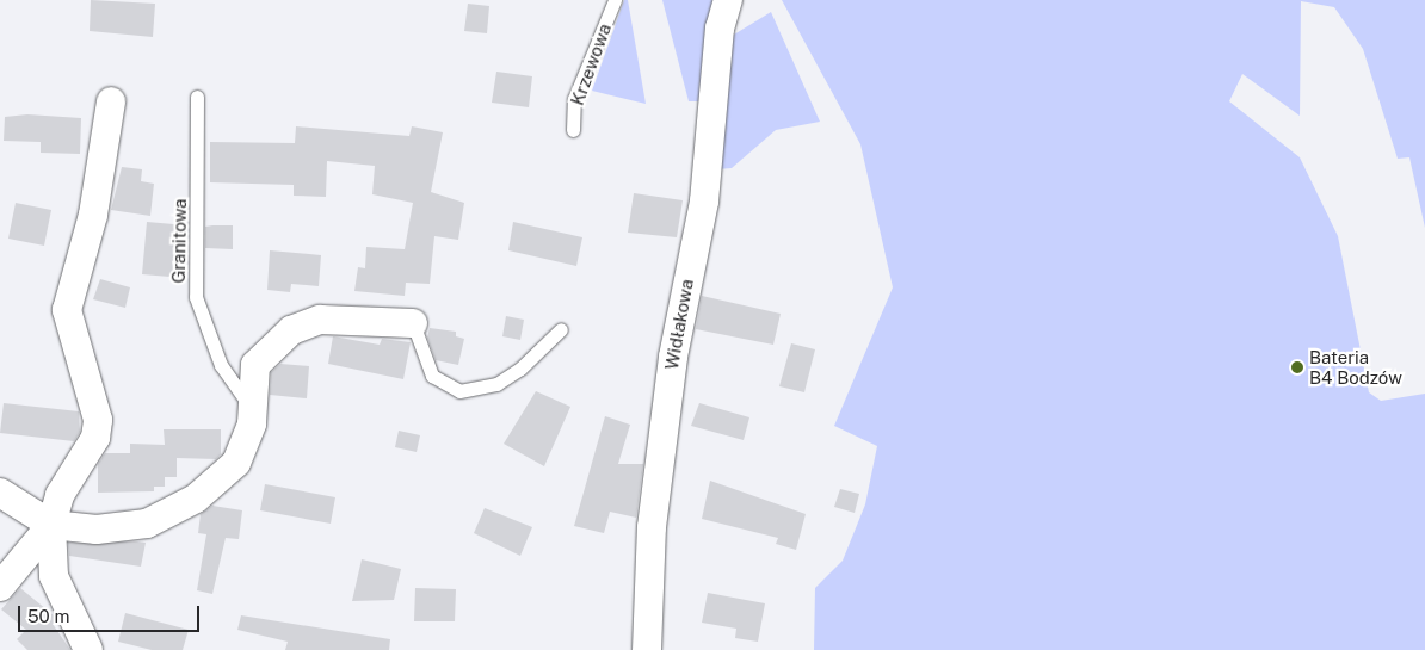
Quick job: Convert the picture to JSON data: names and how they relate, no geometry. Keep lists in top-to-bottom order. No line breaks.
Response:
{"streets":{"street":["Widłakowa"],"lane":["Krzewowa","Granitowa"]},"places":["Bateria B4 Bodzów"],"scale_bar":"50 m"}
